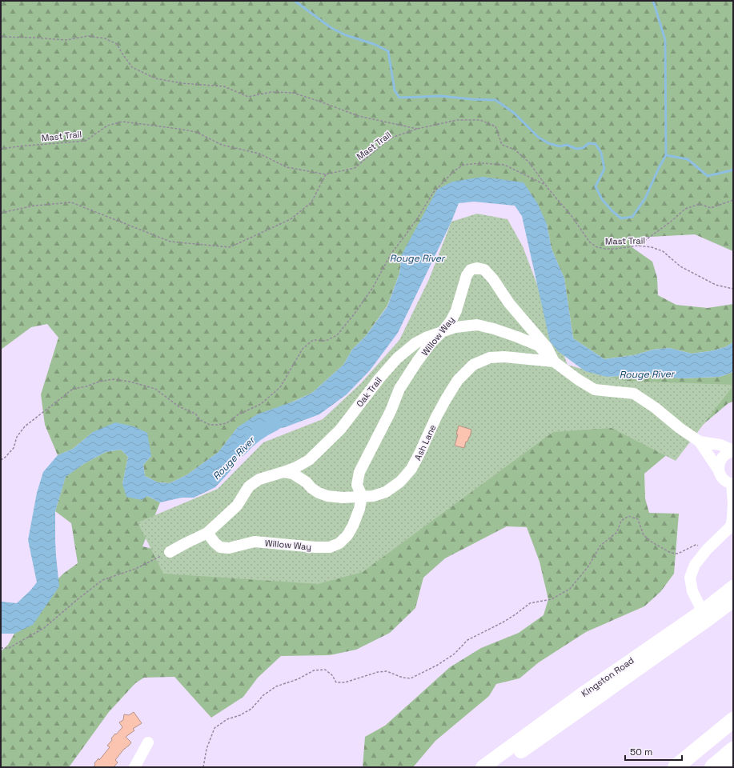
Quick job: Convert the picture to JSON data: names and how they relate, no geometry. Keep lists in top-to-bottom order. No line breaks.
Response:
{"streets":{"main road":["Kingston Road"],"street":["Willow Way","Oak Trail","Ash Lane"],"path":["Mast Trail"]},"crossings":[["Willow Way","Oak Trail"],["Willow Way","Ash Lane"],["Oak Trail","Ash Lane"]],"water":["Rouge River"],"scale_bar":"50 m"}
